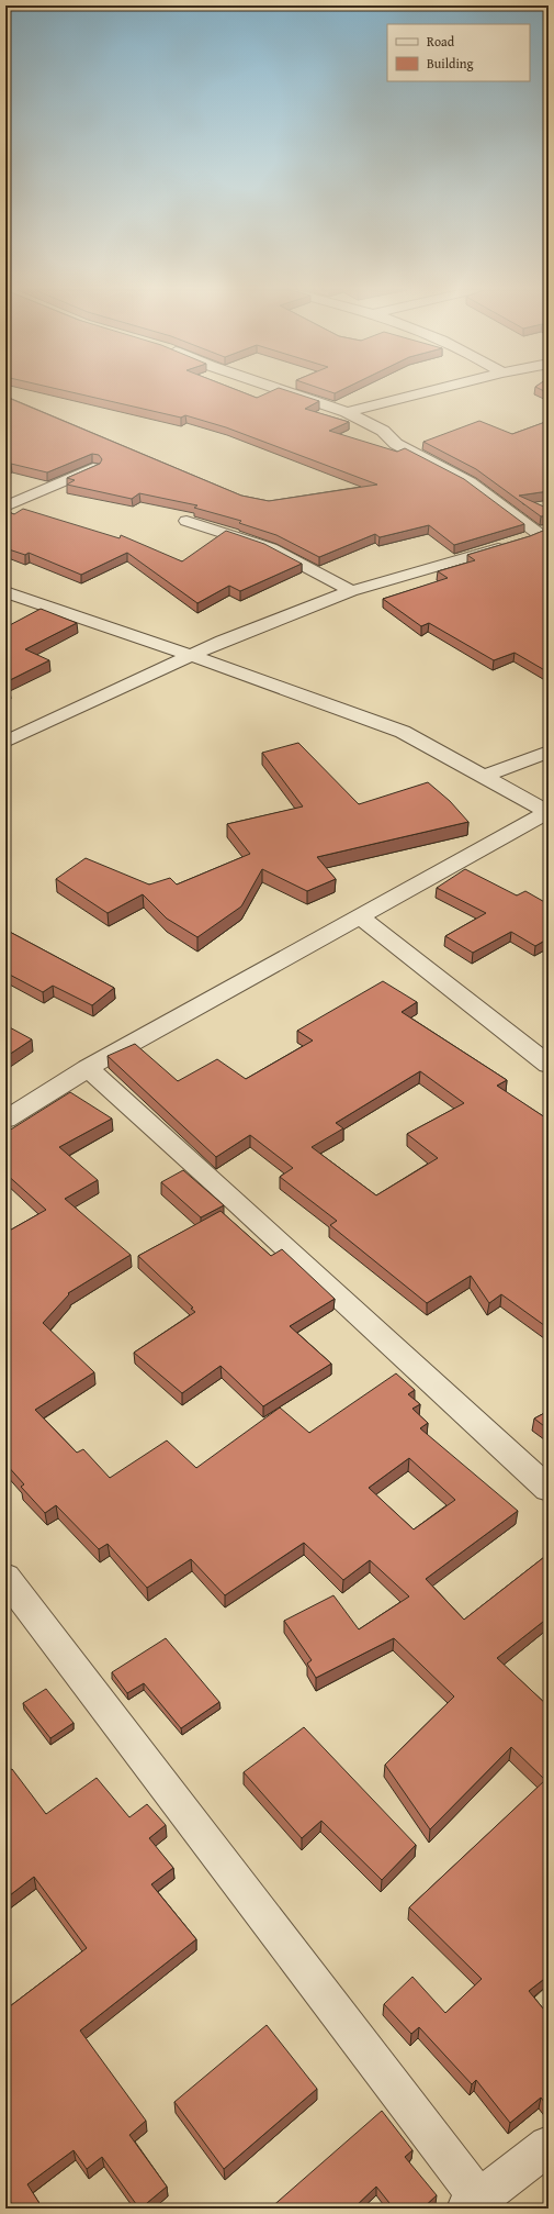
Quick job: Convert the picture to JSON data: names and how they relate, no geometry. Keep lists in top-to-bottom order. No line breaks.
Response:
{"legend":["Road","Building"]}
